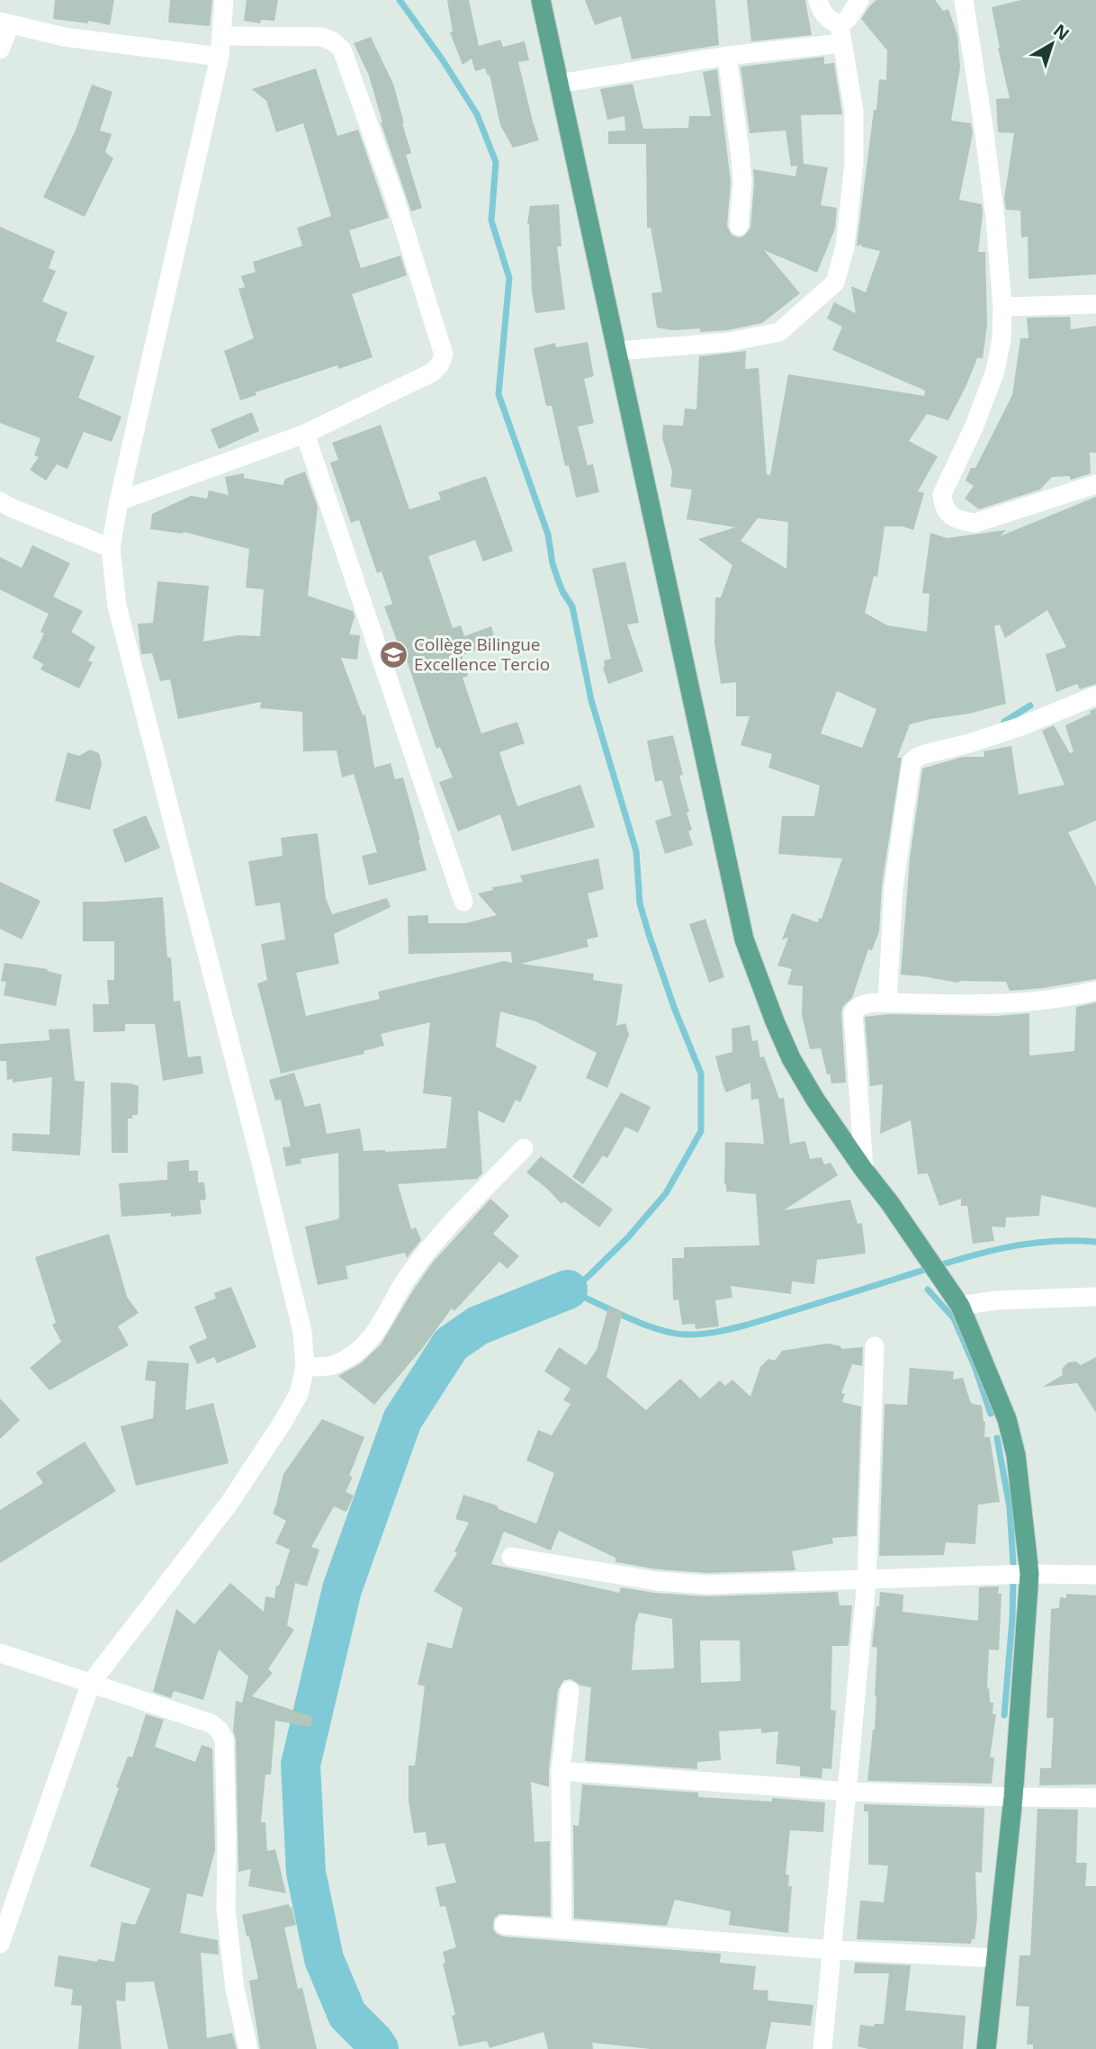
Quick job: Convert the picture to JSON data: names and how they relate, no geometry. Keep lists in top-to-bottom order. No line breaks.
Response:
{"places":{"school or university":["Collège Bilingue Excellence Tercio"]},"north":"top right"}
